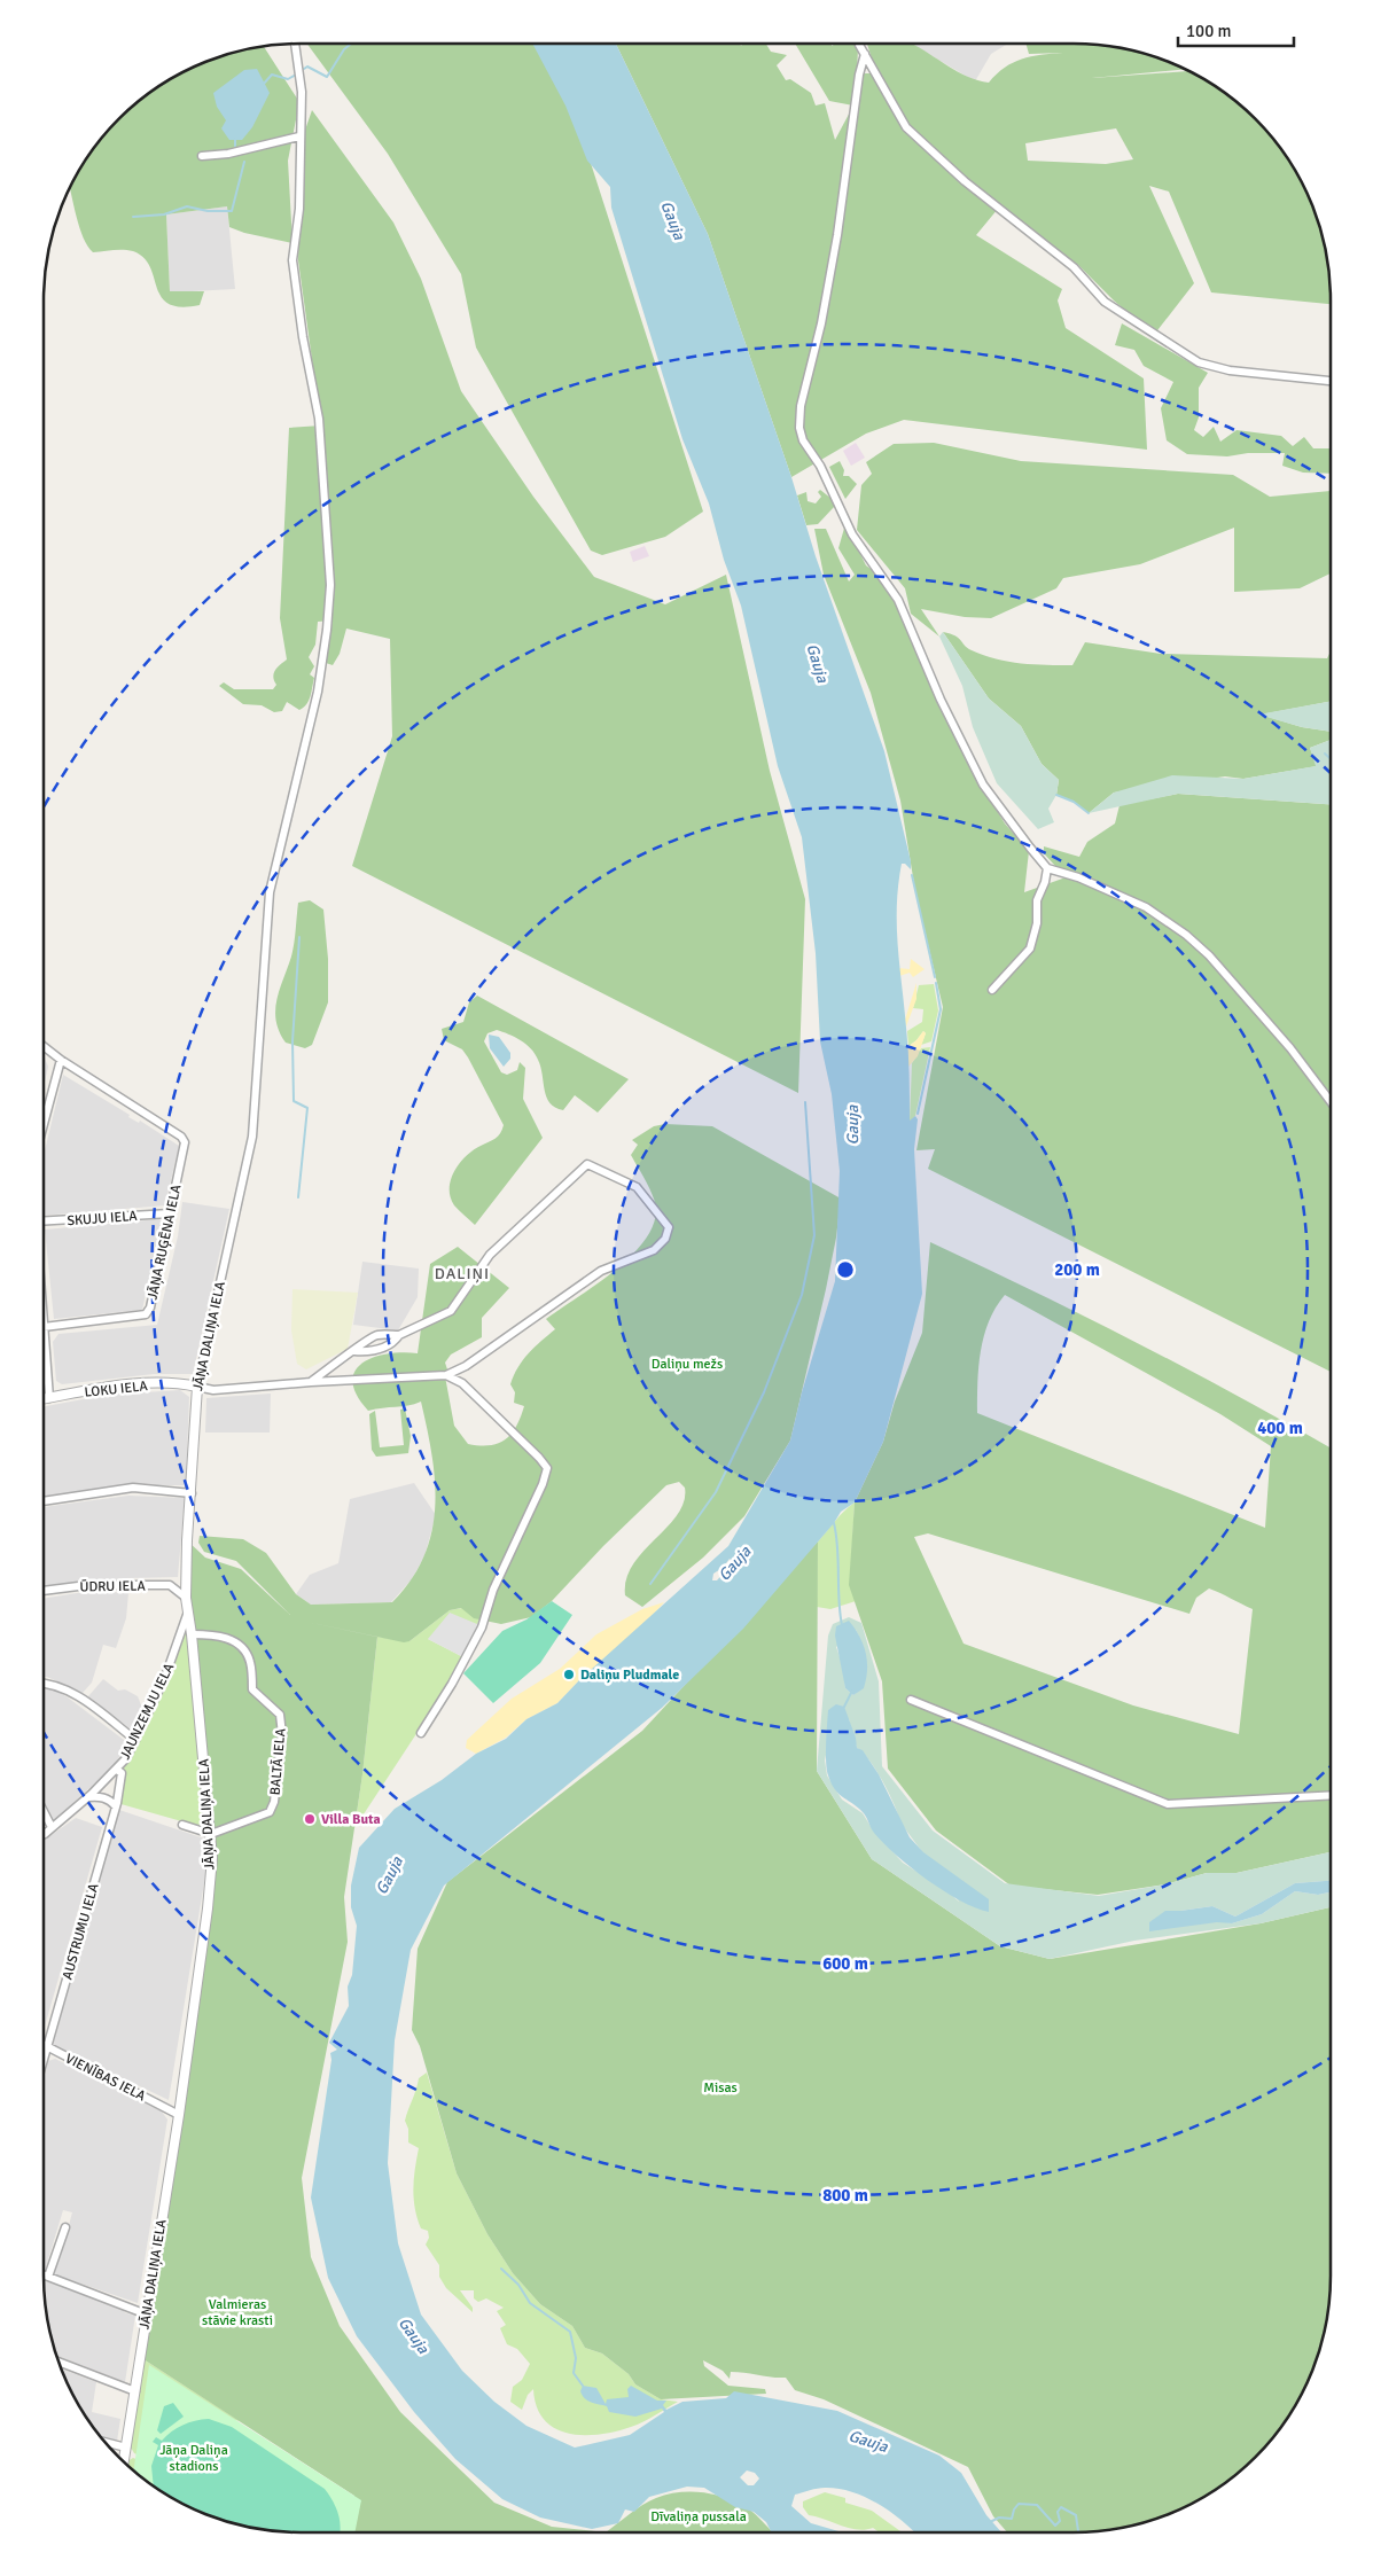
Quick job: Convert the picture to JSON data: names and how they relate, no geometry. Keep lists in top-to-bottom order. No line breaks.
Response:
{"streets":{"street":["SKUJU IELA","JĀŅA RUĢĒNA IELA","JĀŅA DALIŅA IELA","LOKU IELA","ŪDRU IELA","JAUNZEMJU IELA","BALTĀ IELA","AUSTRUMU IELA","VIENĪBAS IELA"]},"crossings":[["SKUJU IELA","JĀŅA RUĢĒNA IELA"],["JĀŅA DALIŅA IELA","LOKU IELA"],["JĀŅA DALIŅA IELA","ŪDRU IELA"],["JĀŅA DALIŅA IELA","JAUNZEMJU IELA"],["JĀŅA DALIŅA IELA","BALTĀ IELA"],["JĀŅA DALIŅA IELA","VIENĪBAS IELA"],["JAUNZEMJU IELA","AUSTRUMU IELA"],["AUSTRUMU IELA","VIENĪBAS IELA"]],"districts":["DALIŅI"],"water":["Gauja"],"parks":["Daliņu mežs","Misas","Valmieras stāvie krasti","Jāņa Daliņa stadions","Dīvaliņa pussala"],"places":["Daliņu Pludmale","Villa Buta"],"scale_bar":"100 m","rings":["200 m","400 m","600 m","800 m"]}
